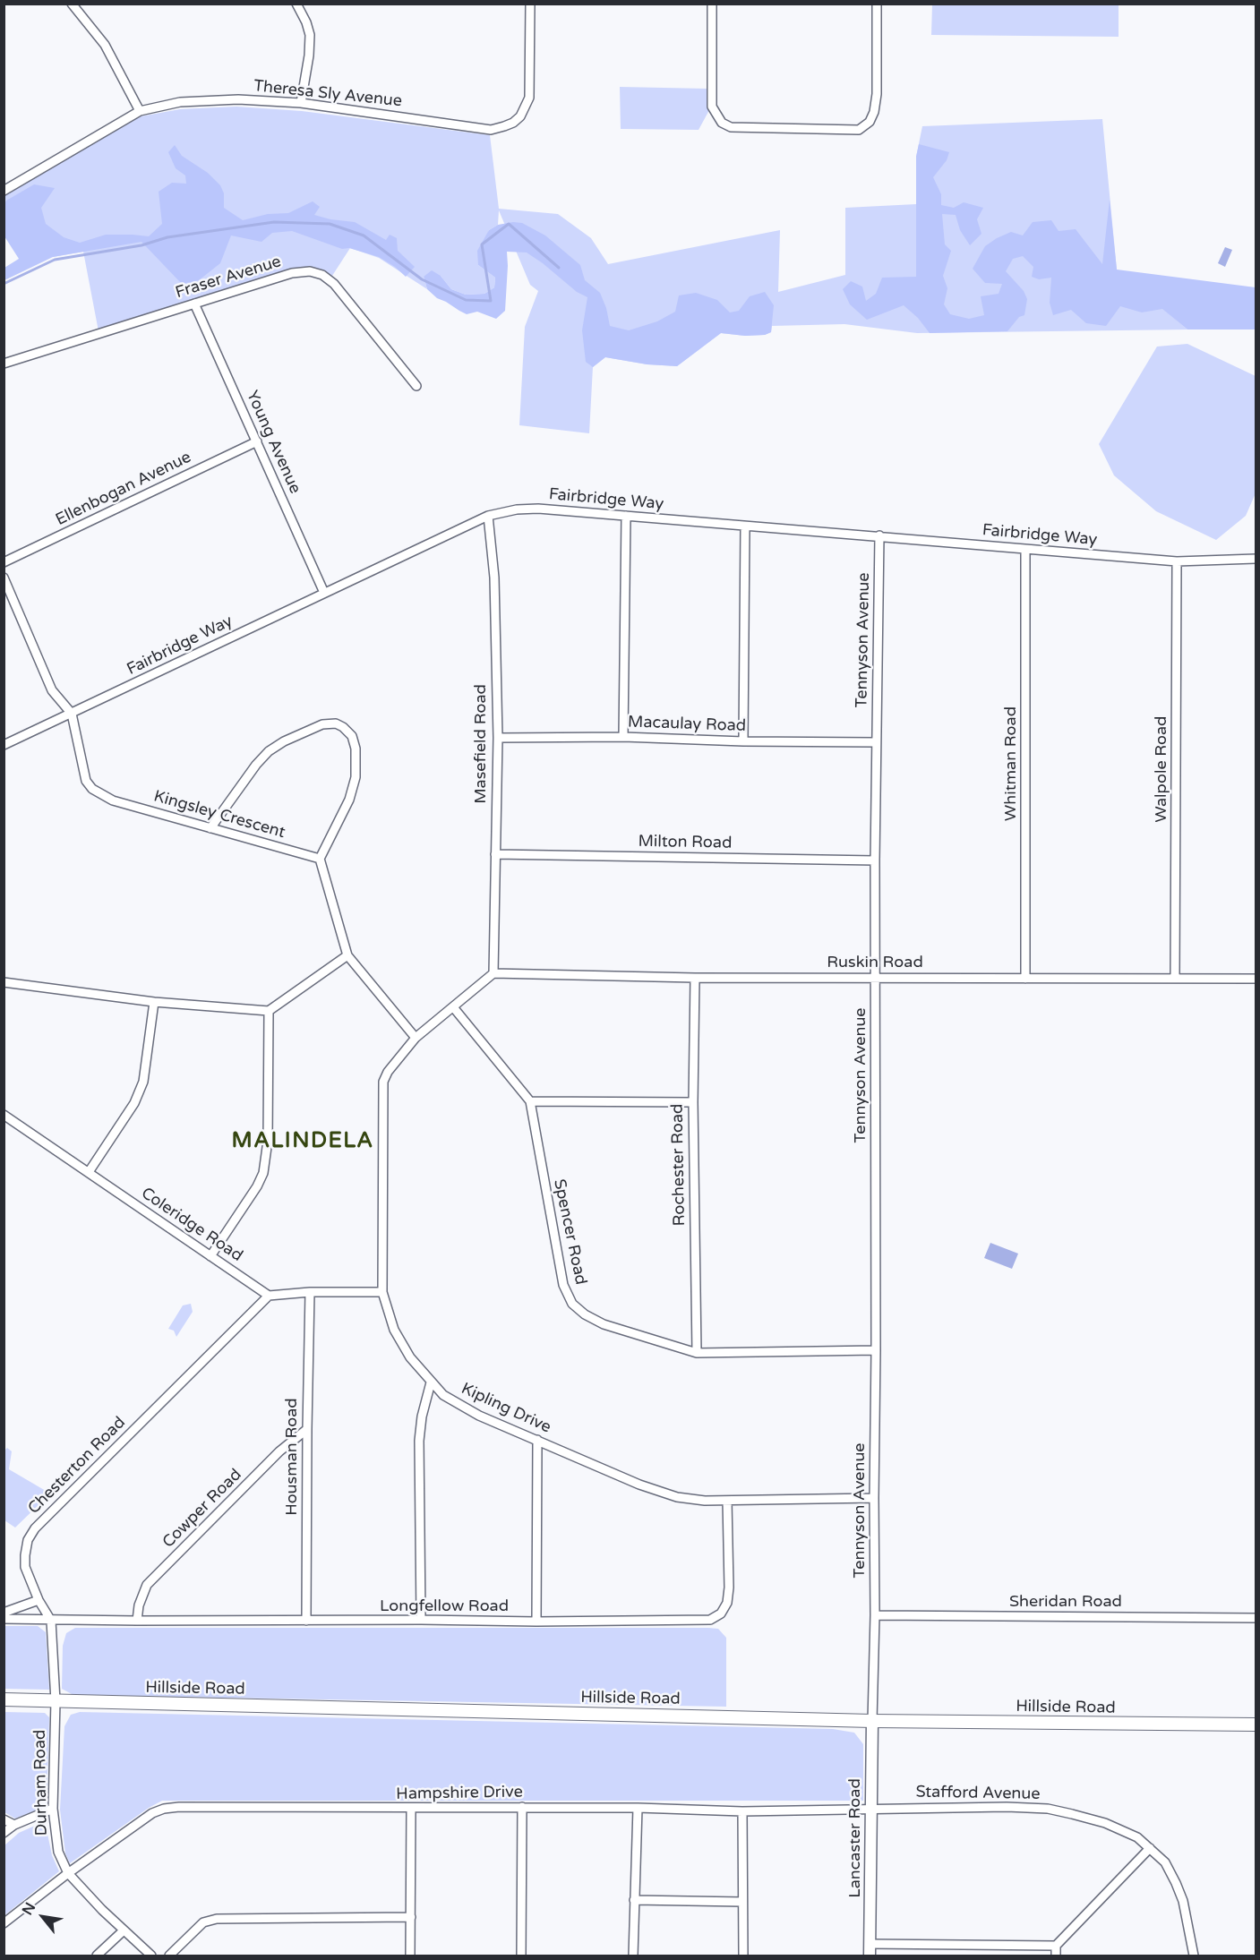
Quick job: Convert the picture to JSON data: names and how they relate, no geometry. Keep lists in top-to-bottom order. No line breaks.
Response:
{"streets":{"main road":["Hillside Road"],"street":["Theresa Sly Avenue","Fraser Avenue","Young Avenue","Ellenbogan Avenue","Fairbridge Way","Tennyson Avenue","Macaulay Road","Masefield Road","Whitman Road","Walpole Road","Kingsley Crescent","Milton Road","Ruskin Road","Rochester Road","Coleridge Road","Spencer Road","Kipling Drive","Housman Road","Chesterton Road","Cowper Road","Sheridan Road","Longfellow Road","Durham Road","Hampshire Drive","Stafford Avenue","Lancaster Road"]},"crossings":[["Fraser Avenue","Young Avenue"],["Young Avenue","Ellenbogan Avenue"],["Young Avenue","Fairbridge Way"],["Fairbridge Way","Tennyson Avenue"],["Fairbridge Way","Masefield Road"],["Fairbridge Way","Whitman Road"],["Fairbridge Way","Walpole Road"],["Fairbridge Way","Kingsley Crescent"],["Tennyson Avenue","Macaulay Road"],["Tennyson Avenue","Milton Road"],["Tennyson Avenue","Ruskin Road"],["Tennyson Avenue","Spencer Road"],["Tennyson Avenue","Kipling Drive"],["Tennyson Avenue","Sheridan Road"],["Tennyson Avenue","Hillside Road"],["Tennyson Avenue","Lancaster Road"],["Macaulay Road","Masefield Road"],["Masefield Road","Milton Road"],["Masefield Road","Ruskin Road"],["Masefield Road","Kipling Drive"],["Whitman Road","Ruskin Road"],["Walpole Road","Ruskin Road"],["Ruskin Road","Rochester Road"],["Ruskin Road","Kipling Drive"],["Rochester Road","Spencer Road"],["Coleridge Road","Chesterton Road"],["Spencer Road","Kipling Drive"],["Kipling Drive","Longfellow Road"],["Housman Road","Cowper Road"],["Housman Road","Longfellow Road"],["Chesterton Road","Longfellow Road"],["Chesterton Road","Hillside Road"],["Chesterton Road","Durham Road"],["Cowper Road","Longfellow Road"],["Hillside Road","Durham Road"],["Hillside Road","Lancaster Road"],["Durham Road","Hampshire Drive"],["Hampshire Drive","Stafford Avenue"],["Hampshire Drive","Lancaster Road"],["Stafford Avenue","Lancaster Road"]],"districts":["MALINDELA"],"north":"top left"}
